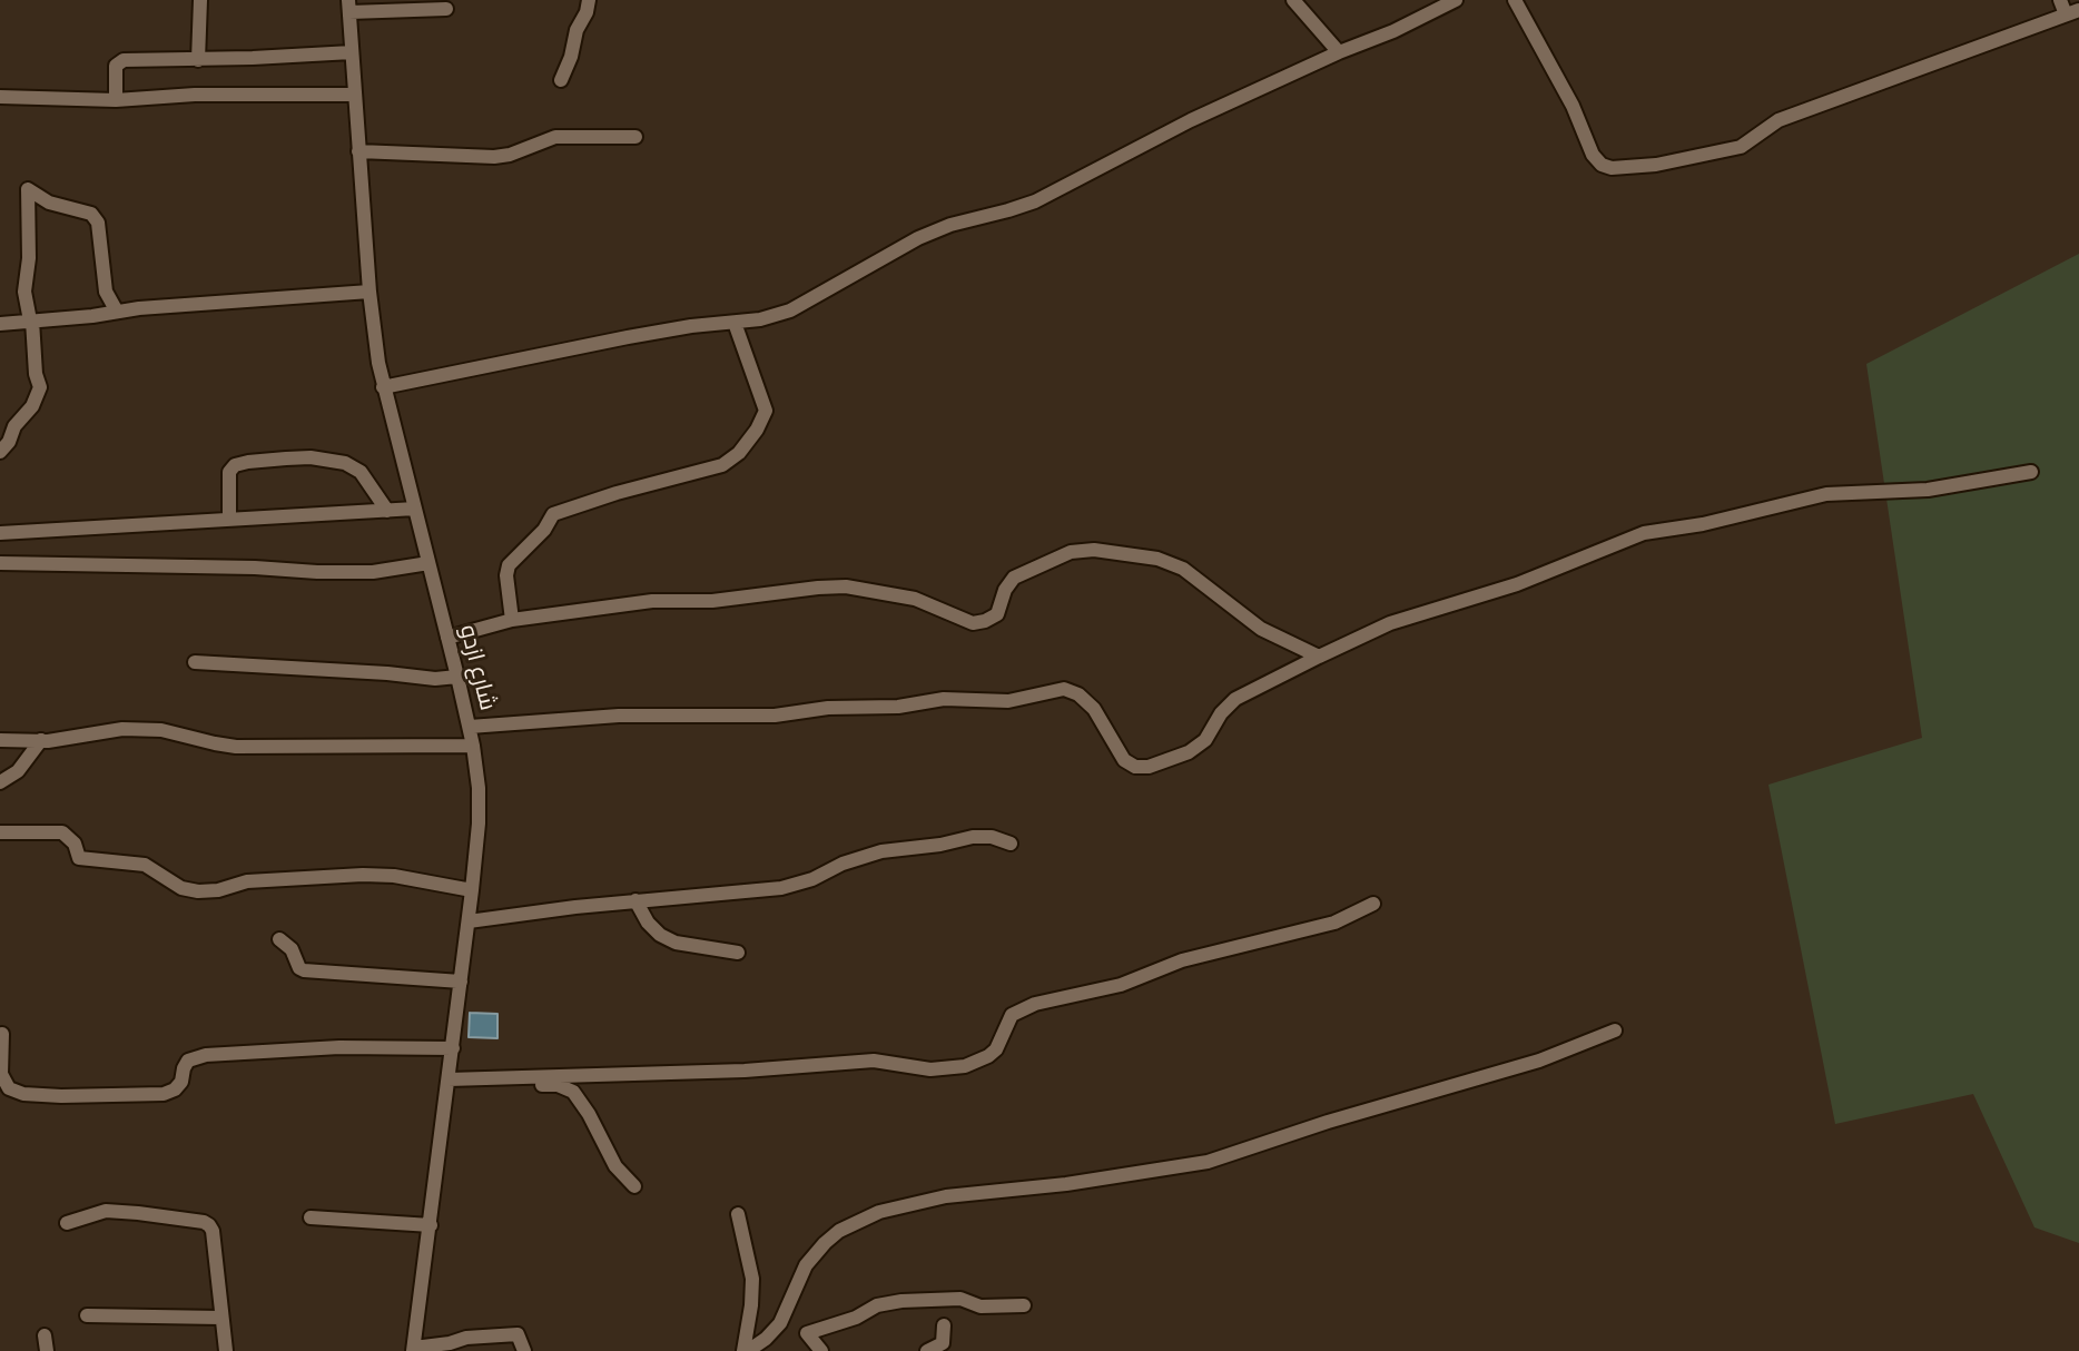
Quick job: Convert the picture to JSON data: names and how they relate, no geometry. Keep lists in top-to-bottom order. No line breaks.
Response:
{"streets":{"street":["شارع ازدو"]}}
